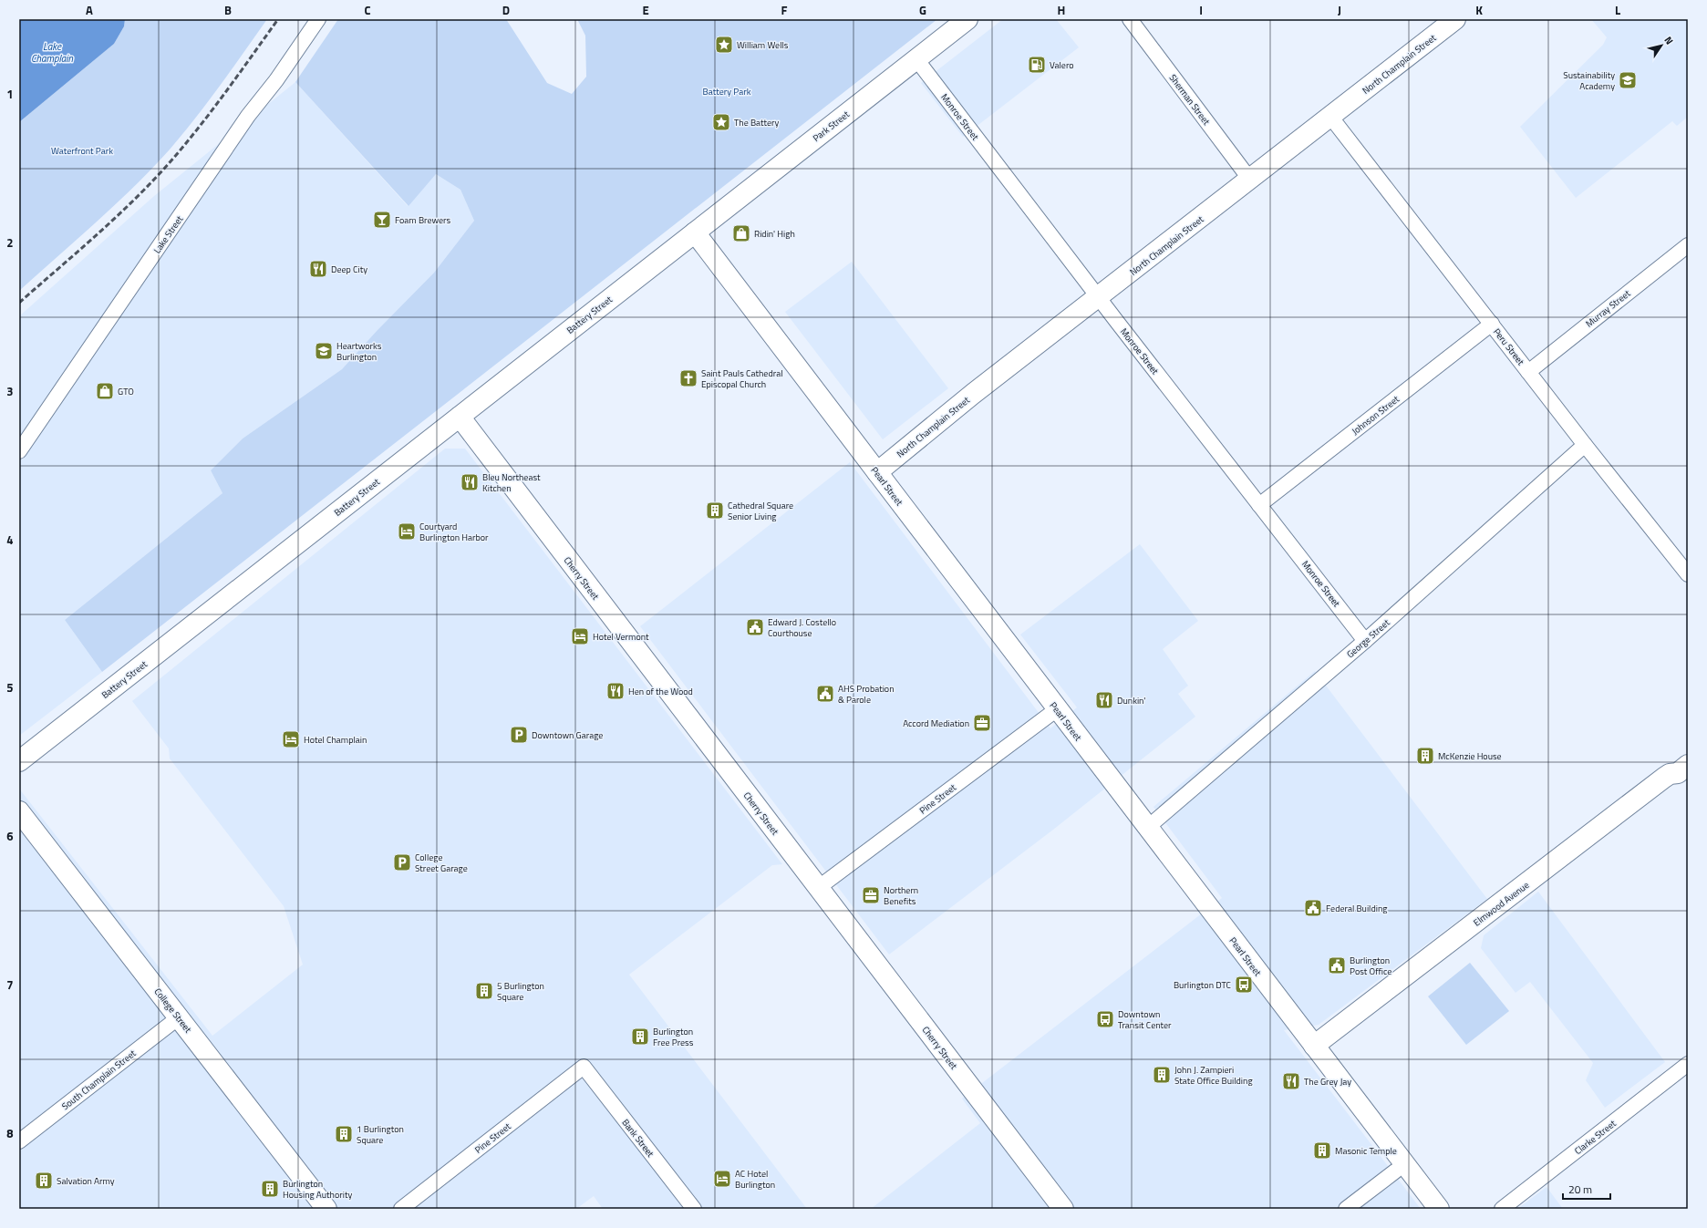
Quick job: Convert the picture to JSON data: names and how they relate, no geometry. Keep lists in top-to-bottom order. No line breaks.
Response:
{"streets":{"main road":["North Champlain Street","Park Street","Battery Street","Pearl Street","Cherry Street","Elmwood Avenue","College Street"],"street":["Sherman Street","Monroe Street","Lake Street","Murray Street","Peru Street","Johnson Street","George Street","Pine Street","South Champlain Street","Clarke Street","Bank Street"]},"crossings":[["North Champlain Street","Sherman Street"],["North Champlain Street","Monroe Street"],["North Champlain Street","Peru Street"],["North Champlain Street","Pearl Street"],["Monroe Street","Park Street"],["Monroe Street","Johnson Street"],["Monroe Street","George Street"],["Park Street","Battery Street"],["Park Street","Pearl Street"],["Murray Street","Peru Street"],["Battery Street","Pearl Street"],["Battery Street","Cherry Street"],["Peru Street","Johnson Street"],["Peru Street","George Street"],["Pearl Street","George Street"],["Pearl Street","Pine Street"],["Pearl Street","Elmwood Avenue"],["Cherry Street","Pine Street"],["Pine Street","Bank Street"],["College Street","South Champlain Street"]],"water":["Lake Champlain"],"parks":["Battery Park","Waterfront Park"],"places":{"place":["William Wells","The Battery"],"fuel station":["Valero"],"school or university":["Sustainability Academy","Heartworks Burlington"],"bar":["Foam Brewers"],"shop":["Ridin' High","GTO"],"restaurant":["Deep City","Bleu Northeast Kitchen","Hen of the Wood","Dunkin'","The Grey Jay"],"church":["Saint Pauls Cathedral Episcopal Church"],"building":["Cathedral Square Senior Living","McKenzie House","5 Burlington Square","Burlington Free Press","John J. Zampieri State Office Building","1 Burlington Square","Masonic Temple","Salvation Army","Burlington Housing Authority"],"hotel":["Courtyard Burlington Harbor","Hotel Vermont","Hotel Champlain","AC Hotel Burlington"],"public building":["Edward J. Costello Courthouse","AHS Probation & Parole","Federal Building","Burlington Post Office"],"office":["Accord Mediation","Northern Benefits"],"parking":["Downtown Garage","College Street Garage"],"bus stop":["Burlington DTC","Downtown Transit Center"]},"scale_bar":"20 m","north":"top right","grid":{"columns":["A","B","C","D","E","F","G","H","I","J","K","L"],"rows":["1","2","3","4","5","6","7","8"]}}
